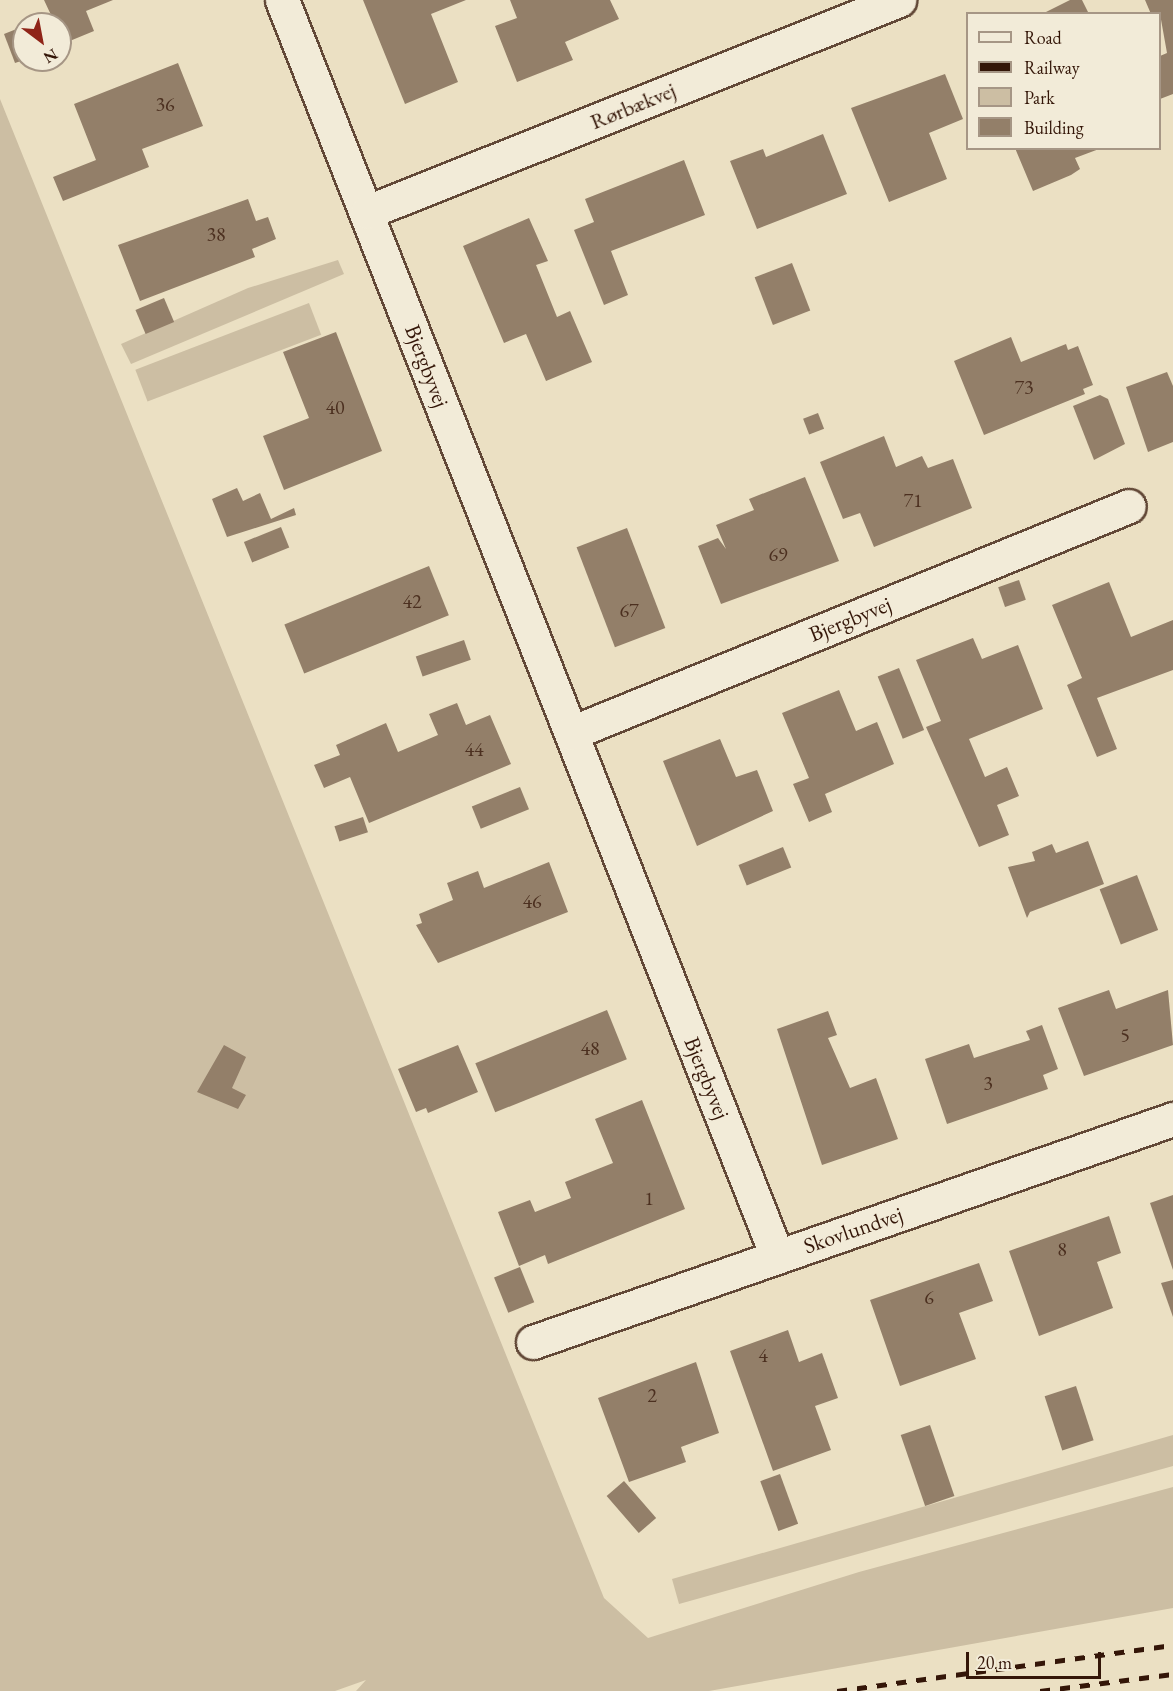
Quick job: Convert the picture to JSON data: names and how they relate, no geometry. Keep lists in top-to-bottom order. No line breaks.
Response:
{"streets":{"street":["Rørbækvej","Bjergbyvej","Skovlundvej"]},"crossings":[["Rørbækvej","Bjergbyvej"],["Bjergbyvej","Skovlundvej"]],"house_numbers":["36","38","73","40","71","69","42","67","44","46","5","48","3","1","8","6","4","2"],"legend":["Road","Railway","Park","Building"],"scale_bar":"20 m","north":"bottom right"}
